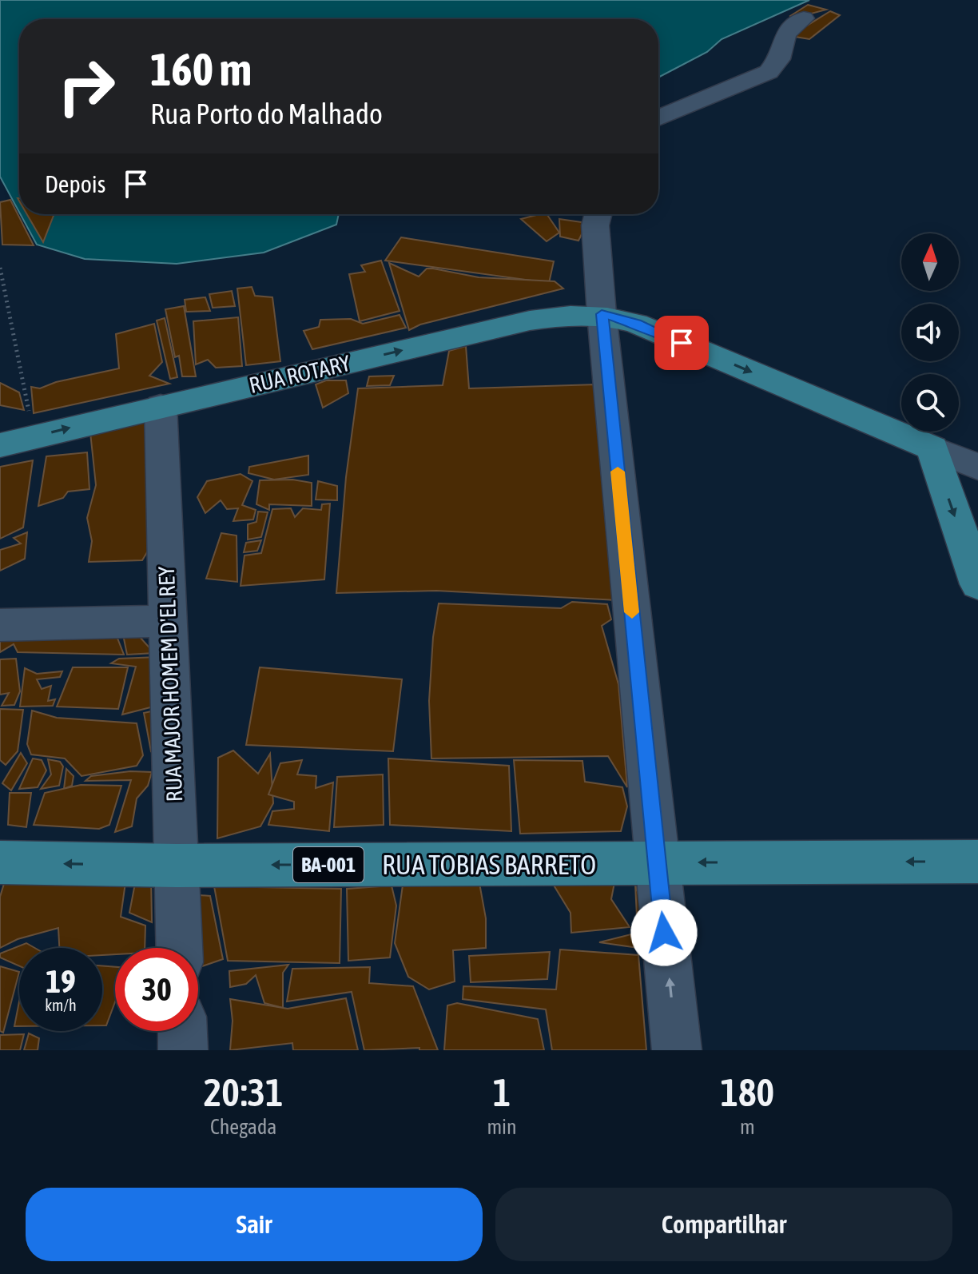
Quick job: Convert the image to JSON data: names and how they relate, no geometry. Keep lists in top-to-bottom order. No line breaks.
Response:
{"streets":{"main road":["RUA ROTARY","RUA TOBIAS BARRETO","BA-001"],"street":["RUA MAJOR HOMEM D'EL REY"]},"crossings":[["RUA ROTARY","RUA MAJOR HOMEM D'EL REY"],["RUA MAJOR HOMEM D'EL REY","RUA TOBIAS BARRETO"]],"one_way":["RUA ROTARY","RUA TOBIAS BARRETO"],"north":"top","page":{"turn":["160 m","Rua Porto do Malhado"],"then":"Depois","speed":"19 km/h","limit":"30","eta":["20:31","Chegada","1","min","180","m"],"buttons":["Sair","Compartilhar"]}}
